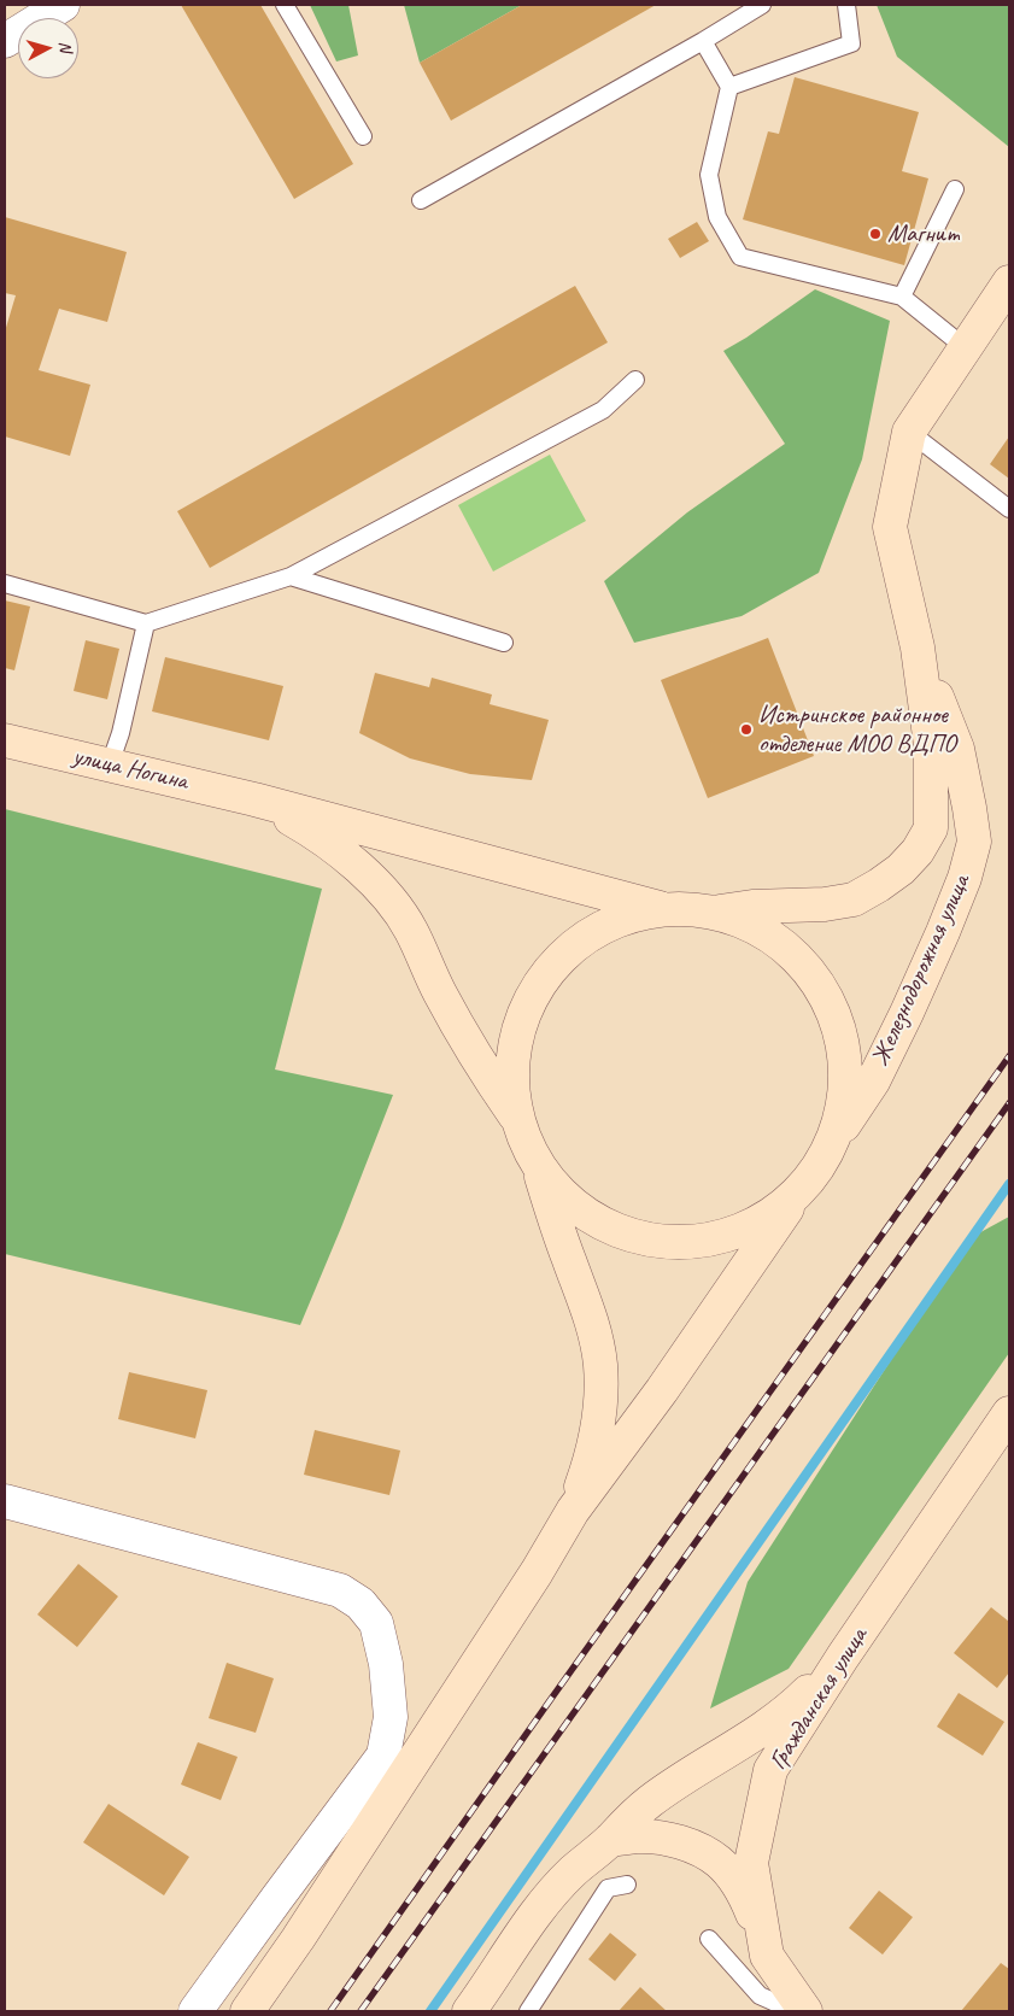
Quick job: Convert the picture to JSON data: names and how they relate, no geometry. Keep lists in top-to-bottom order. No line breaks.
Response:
{"streets":{"street":["улица Ногина","Железнодорожная улица","Гражданская улица"]},"places":["Магнит","Истринское районное отделение МОО ВДПО"],"north":"right"}
